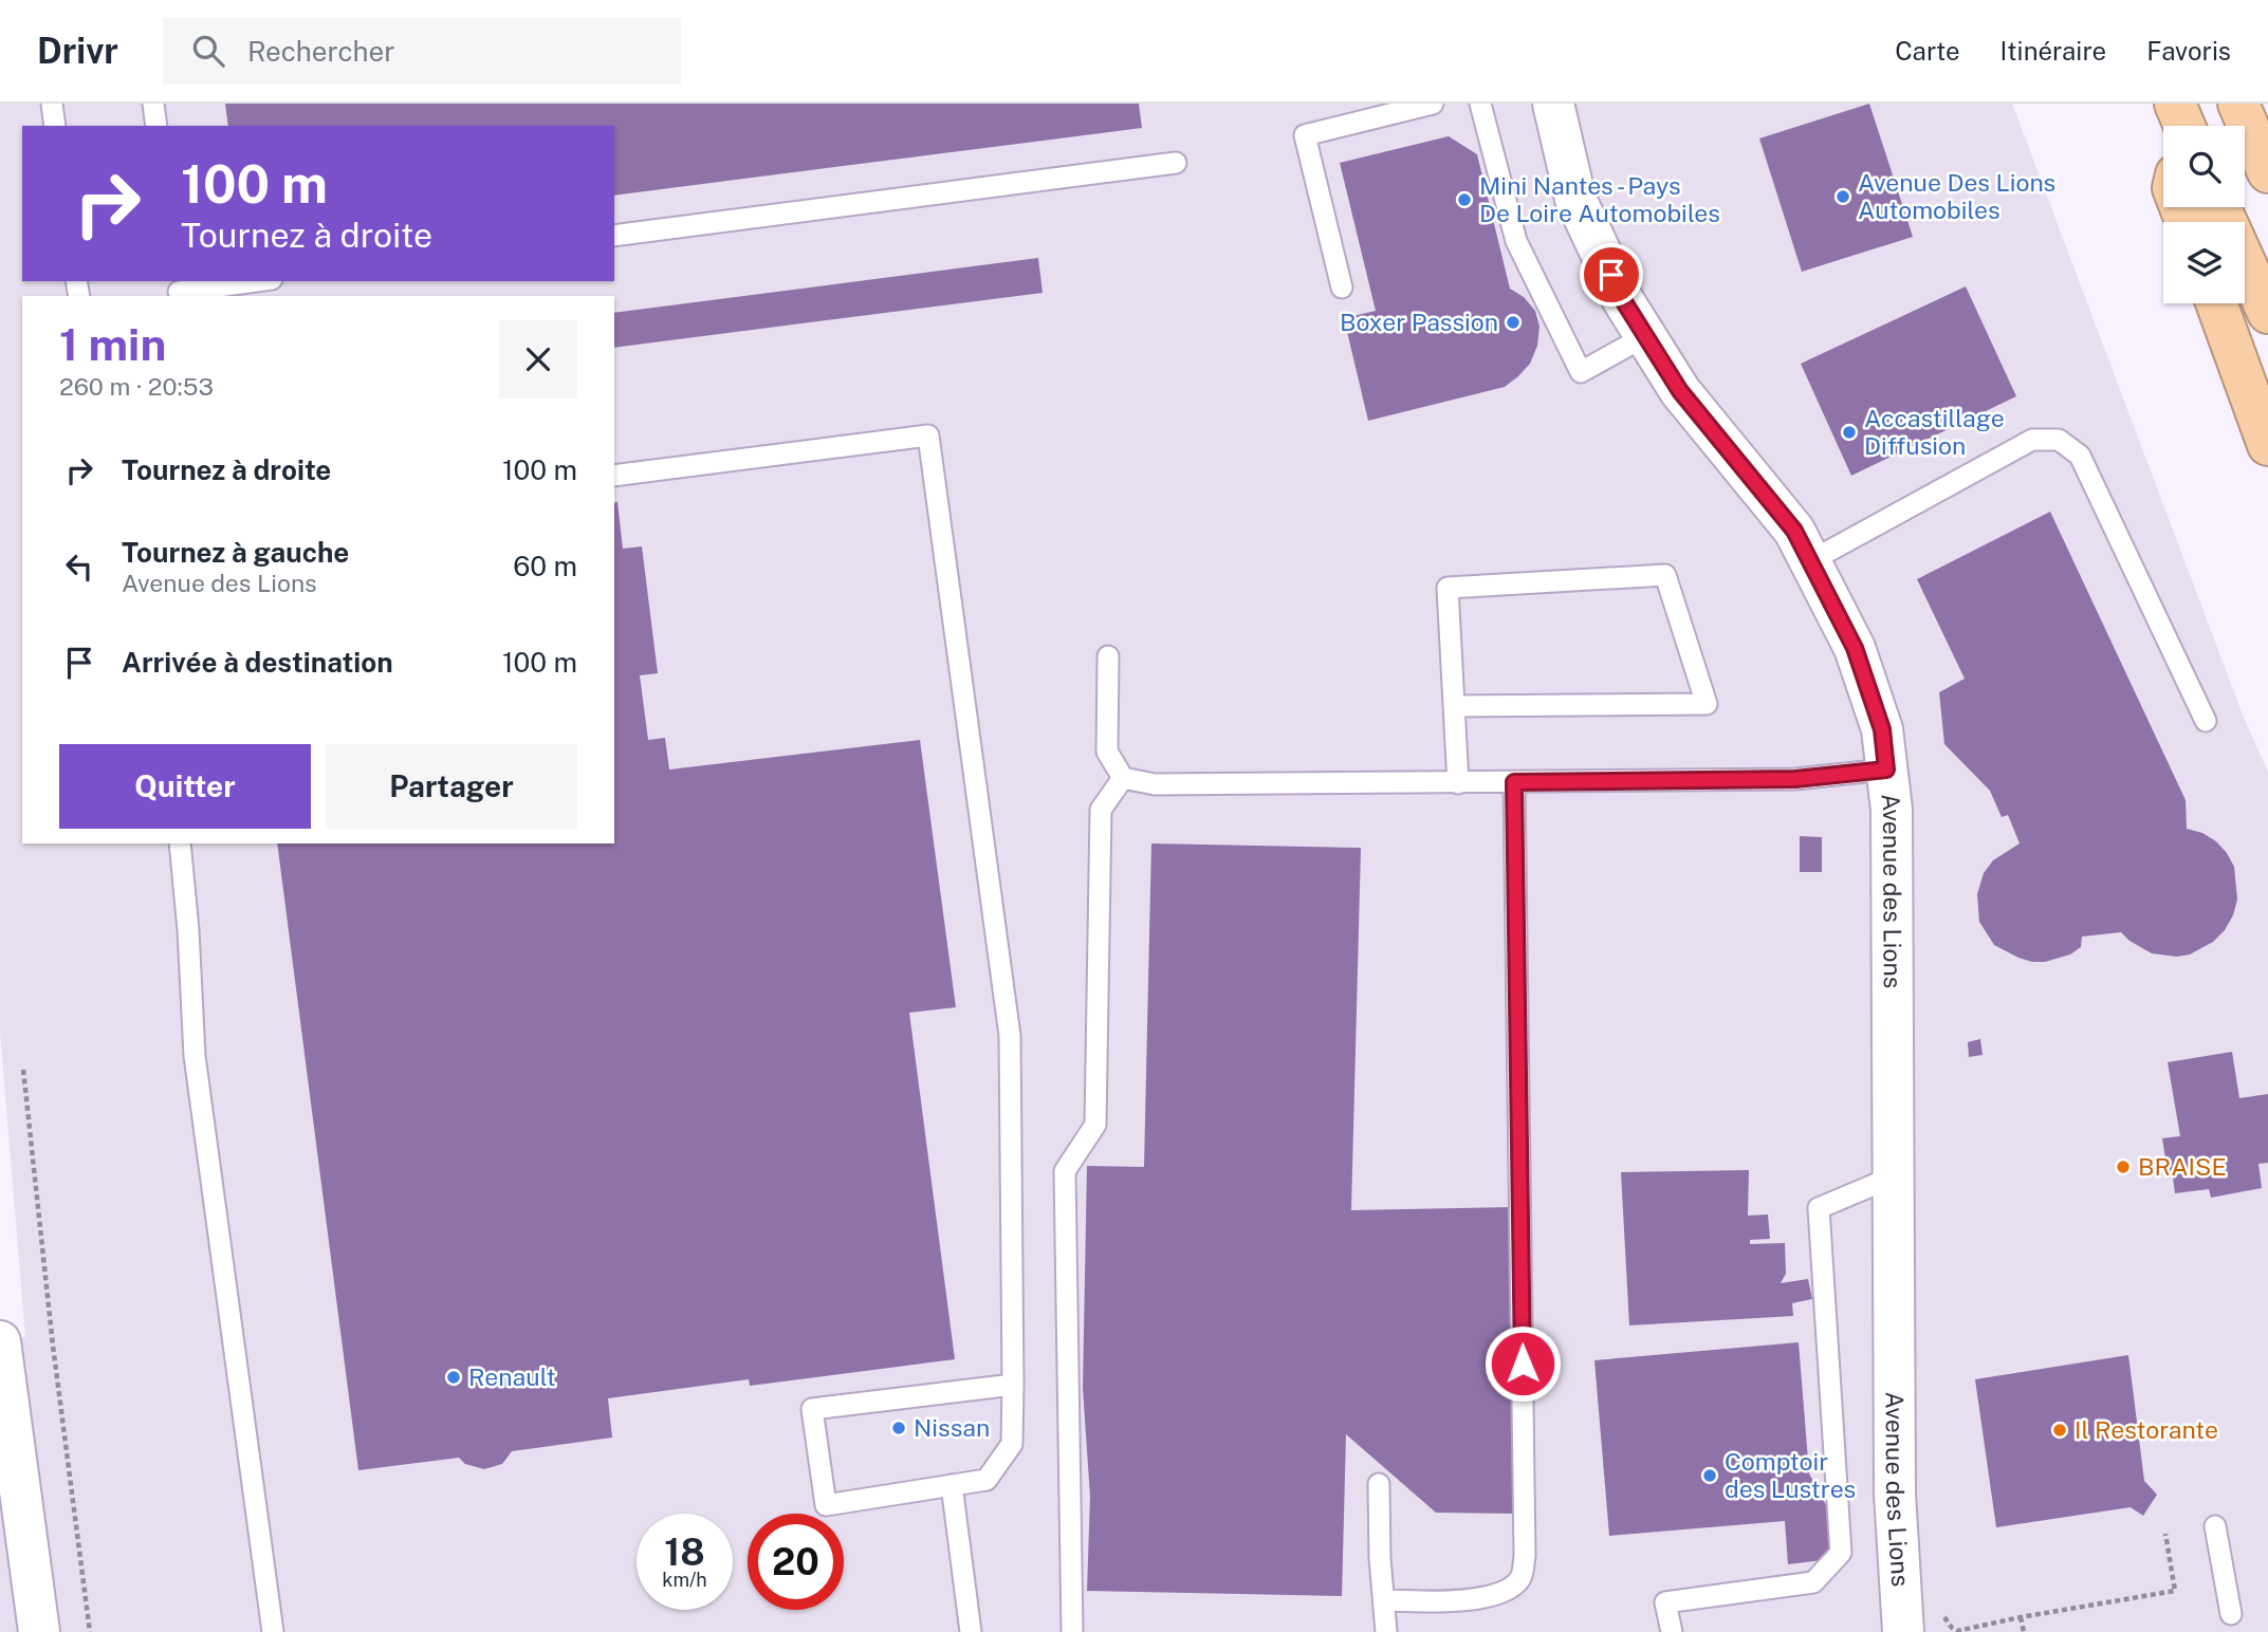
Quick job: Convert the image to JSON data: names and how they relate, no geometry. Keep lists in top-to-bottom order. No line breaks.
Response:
{"streets":{"street":["Avenue des Lions"]},"places":["Avenue Des Lions Automobiles","Mini Nantes - Pays De Loire Automobiles","Boxer Passion","Accastillage Diffusion","BRAISE","Renault","Nissan","Il Restorante","Comptoir des Lustres"],"page":{"header":"Drivr","search":"Rechercher","nav":["Carte","Itinéraire","Favoris"],"turn":["100 m","Tournez à droite"],"heading":["1 min","260 m · 20:53"],"list":[{"name":"Tournez à droite","value":"100 m"},{"name":"Tournez à gauche","note":"Avenue des Lions","value":"60 m"},{"name":"Arrivée à destination","value":"100 m"}],"buttons":["Quitter","Partager"],"speed":"18 km/h","limit":"20"}}
